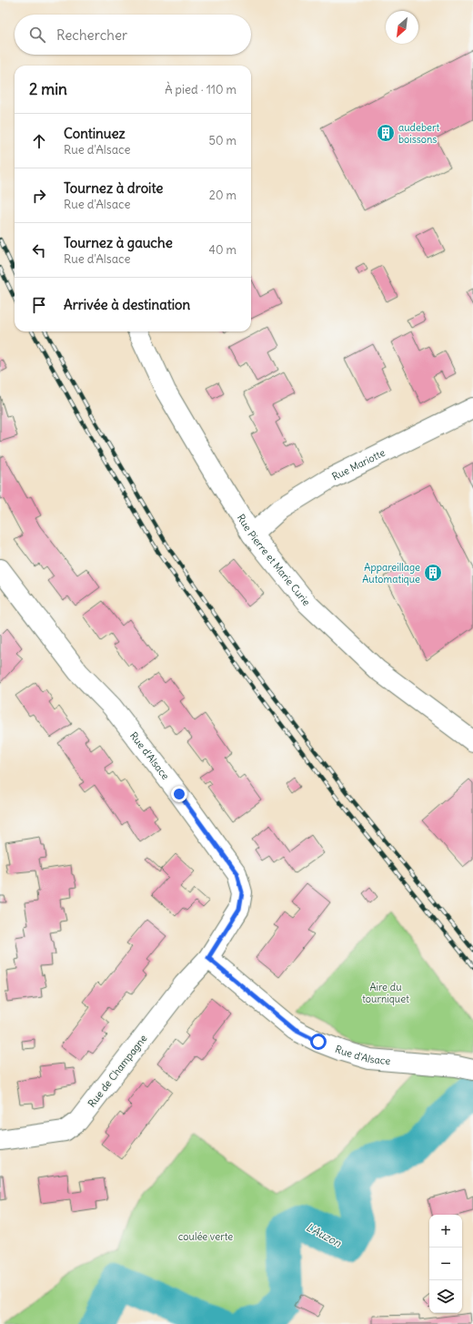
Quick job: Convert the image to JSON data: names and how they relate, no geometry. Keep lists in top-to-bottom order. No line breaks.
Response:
{"streets":{"street":["Rue Mariotte","Rue Pierre et Marie Curie","Rue d'Alsace","Rue de Champagne"]},"crossings":[["Rue Mariotte","Rue Pierre et Marie Curie"],["Rue d'Alsace","Rue de Champagne"]],"water":["L'Auzon"],"parks":["Aire du tourniquet","coulée verte"],"places":{"building":["audebert boissons","Appareillage Automatique"]},"north":"bottom left","page":{"search":"Rechercher","heading":["2 min","À pied · 110 m"],"list":[["Continuez","Rue d'Alsace","50 m"],["Tournez à droite","Rue d'Alsace","20 m"],["Tournez à gauche","Rue d'Alsace","40 m"],"Arrivée à destination"],"map_buttons":["+","−"]}}
